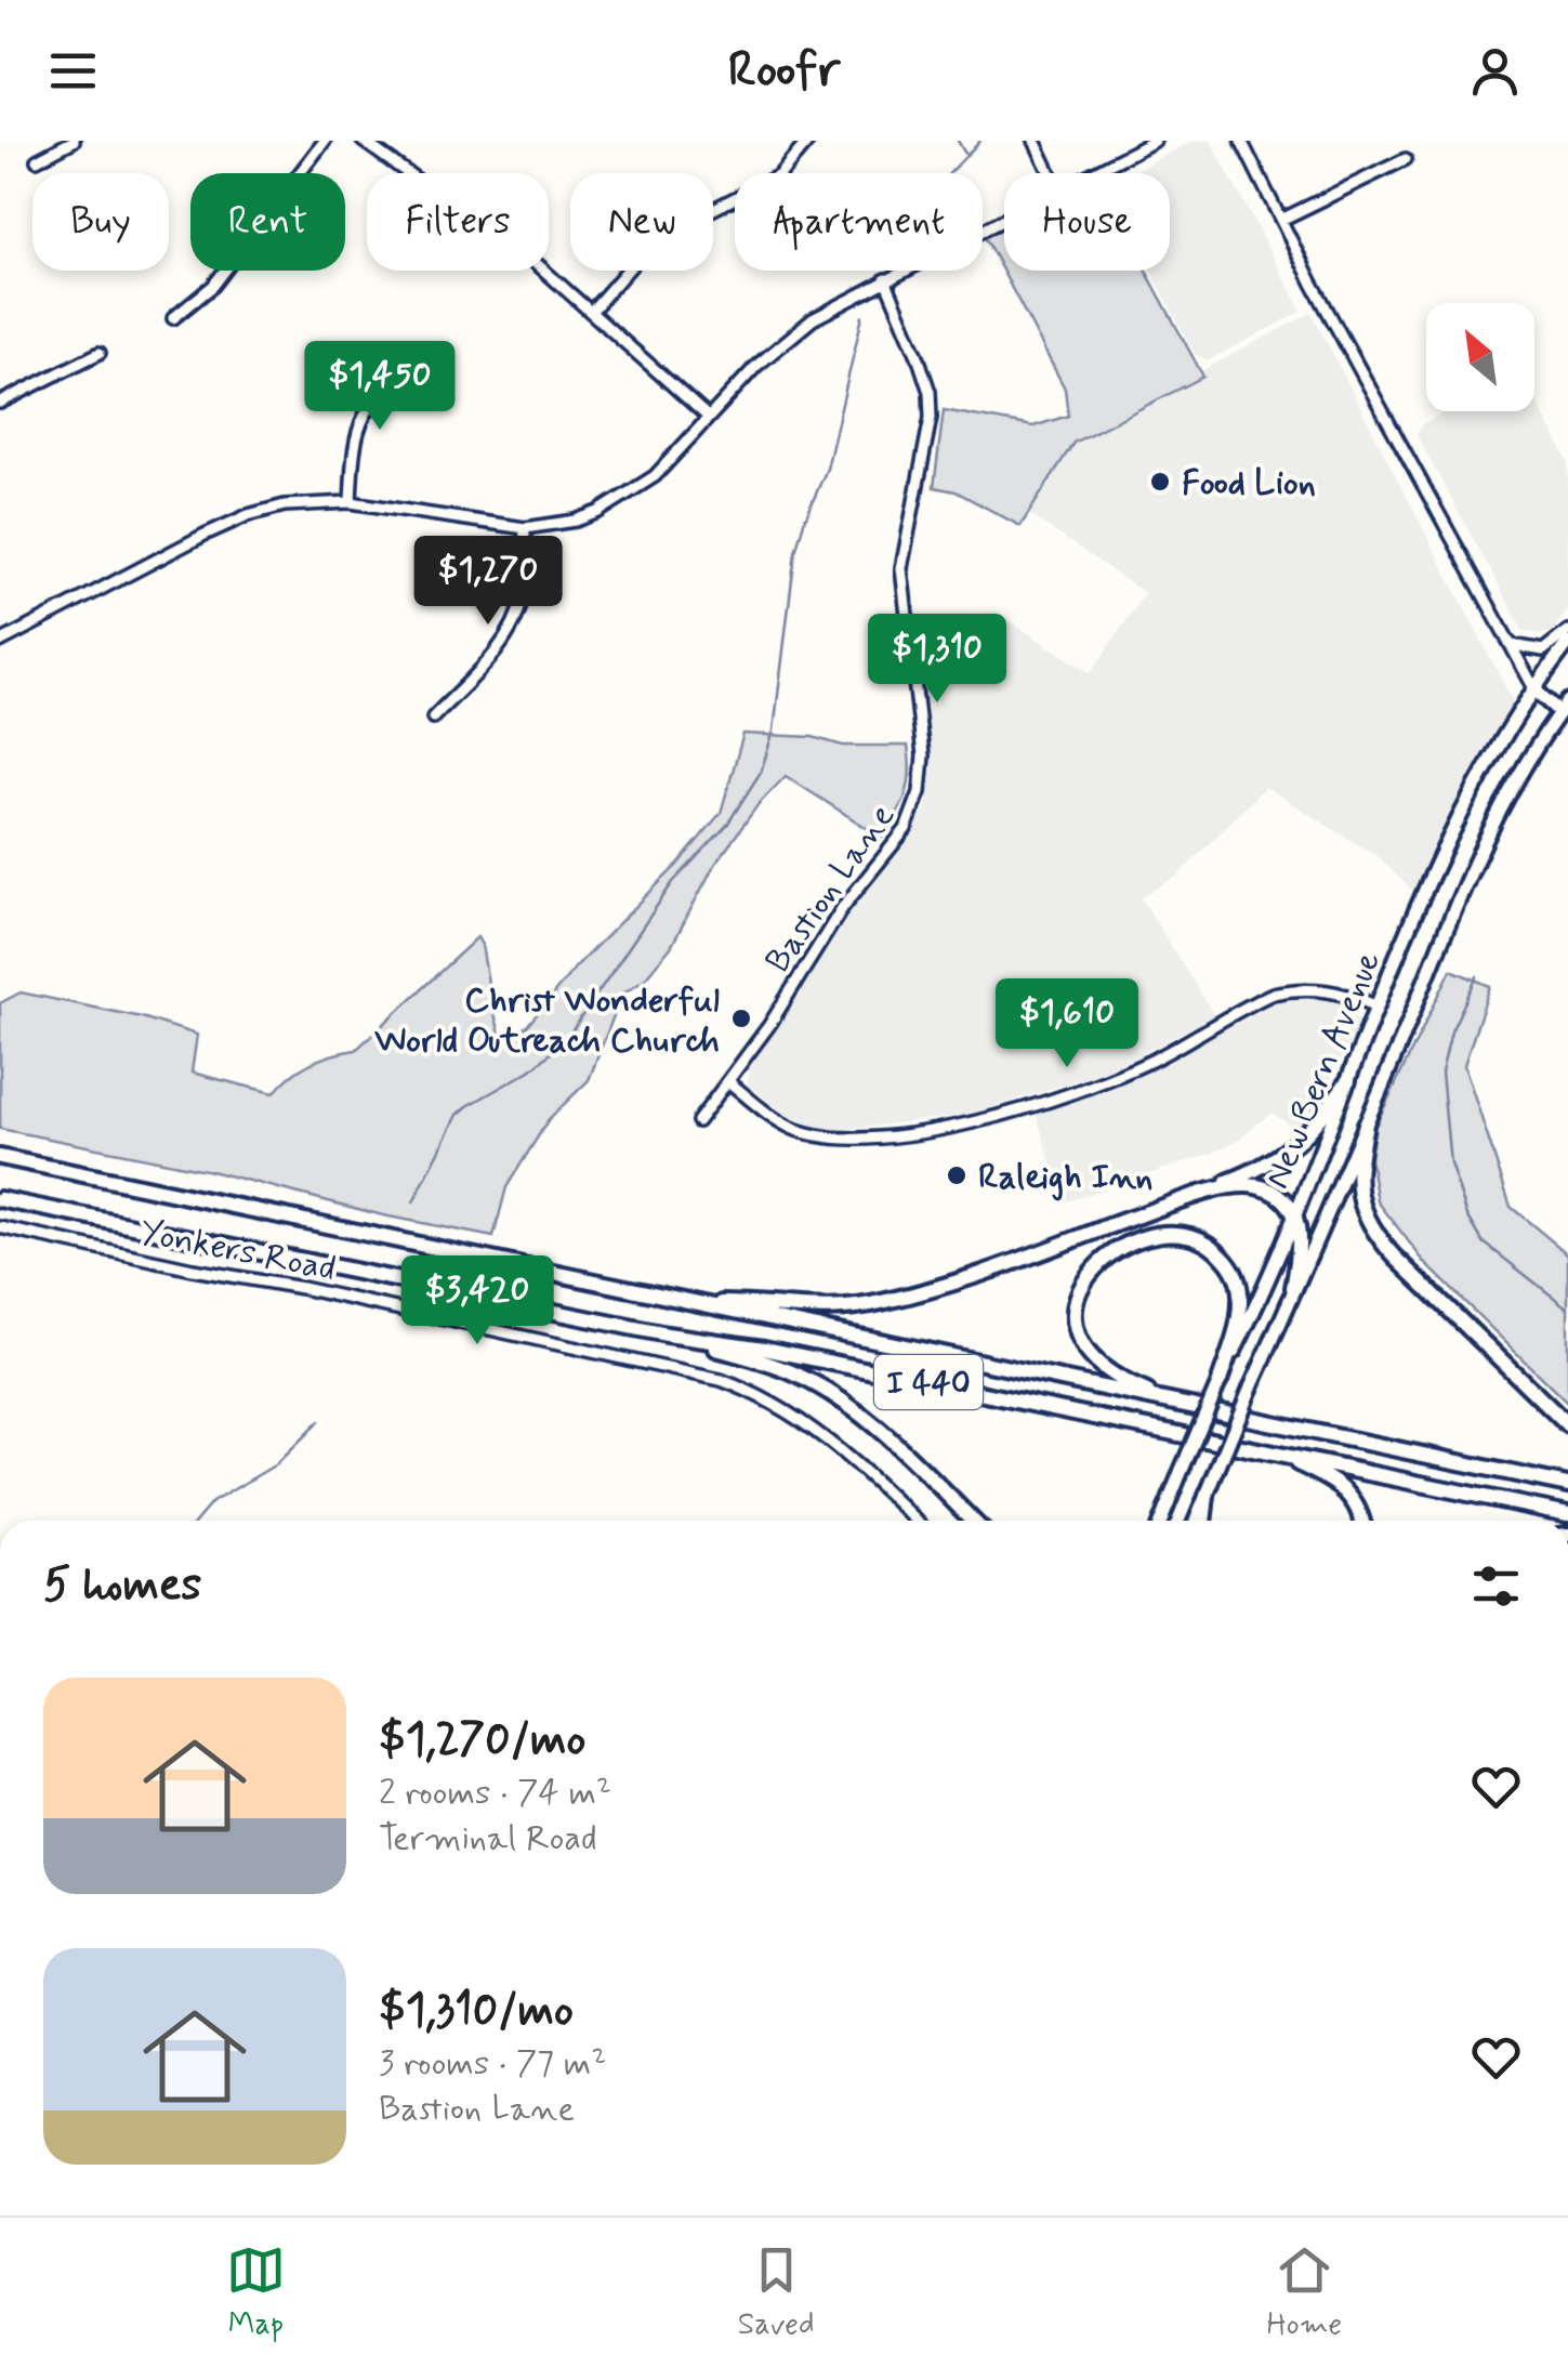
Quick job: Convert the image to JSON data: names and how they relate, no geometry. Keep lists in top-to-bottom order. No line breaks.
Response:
{"streets":{"highway":["I 440"],"main road":["New Bern Avenue"],"street":["Bastion Lane","Yonkers Road"]},"places":["Food Lion","Christ Wonderful World Outreach Church","Raleigh Inn"],"north":"top left","page":{"header":"Roofr","chip":["Buy","Rent","Filters","New","Apartment","House"],"price":["$1,450","$1,270","$1,310","$1,610","$3,420"],"heading":"5 homes","list":[{"name":"$1,270/mo","note":"2 rooms · 74 m² · Terminal Road"},{"name":"$1,310/mo","note":"3 rooms · 77 m² · Bastion Lane"}],"tabs":["Map","Saved","Home"]}}
